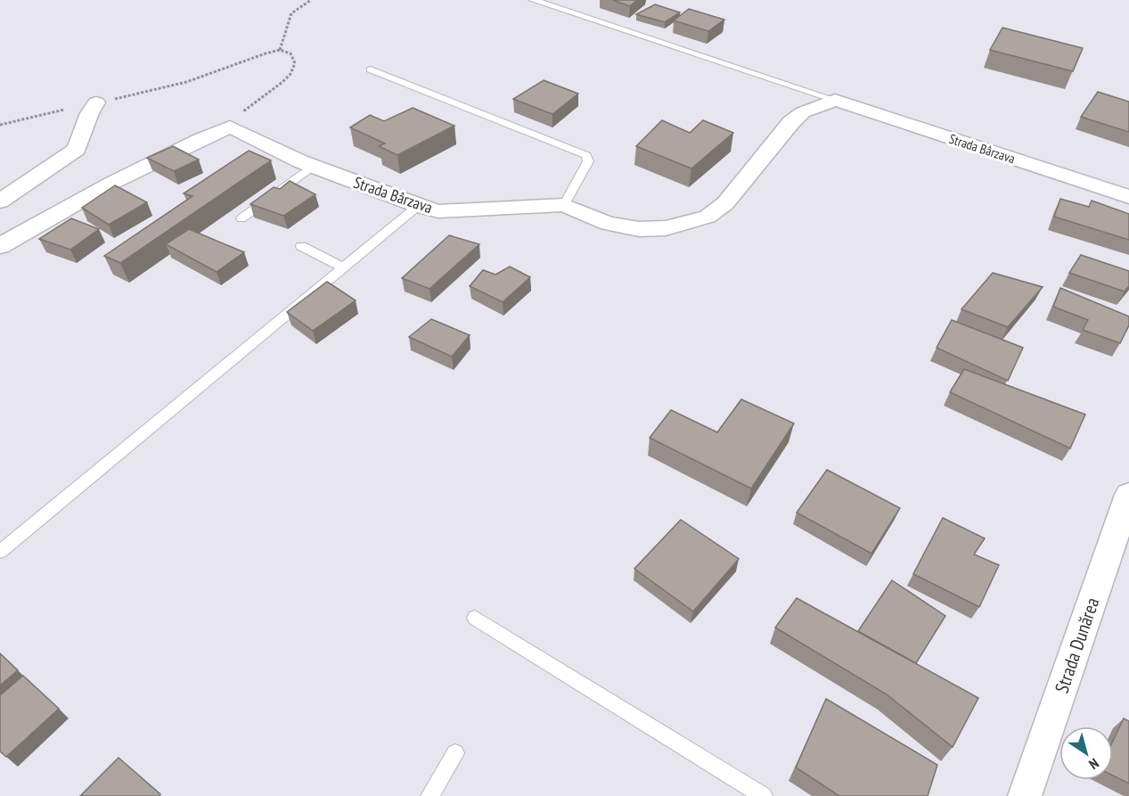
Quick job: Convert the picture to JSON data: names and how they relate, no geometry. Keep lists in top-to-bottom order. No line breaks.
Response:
{"streets":{"street":["Strada Bârzava","Strada Dunărea"]},"north":"bottom right"}
